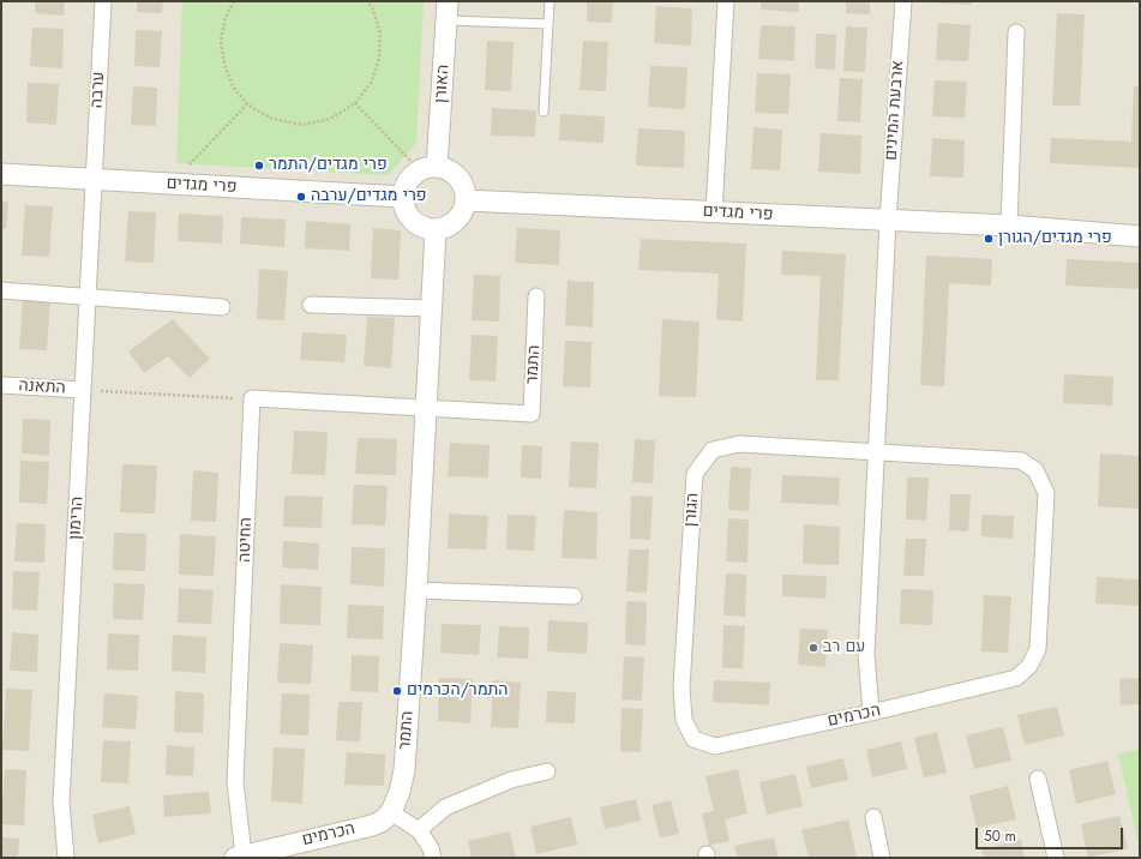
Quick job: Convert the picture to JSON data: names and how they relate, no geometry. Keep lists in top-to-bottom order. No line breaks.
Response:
{"streets":{"street":["האורן","ערבה","ארבעת המינים","פרי מגדים","התמר","התאנה","הגורן","הרימון","החיטה","הכרמים"]},"crossings":[["האורן","פרי מגדים"],["האורן","התמר"],["ערבה","פרי מגדים"],["ערבה","הרימון"],["ארבעת המינים","פרי מגדים"],["פרי מגדים","התמר"],["פרי מגדים","הרימון"],["התמר","הכרמים"],["התאנה","הרימון"],["הגורן","הכרמים"],["החיטה","הכרמים"]],"places":["פרי מגדים/התמר","פרי מגדים/ערבה","פרי מגדים/הגורן","עם רב","התמר/הכרמים"],"scale_bar":"50 m"}
